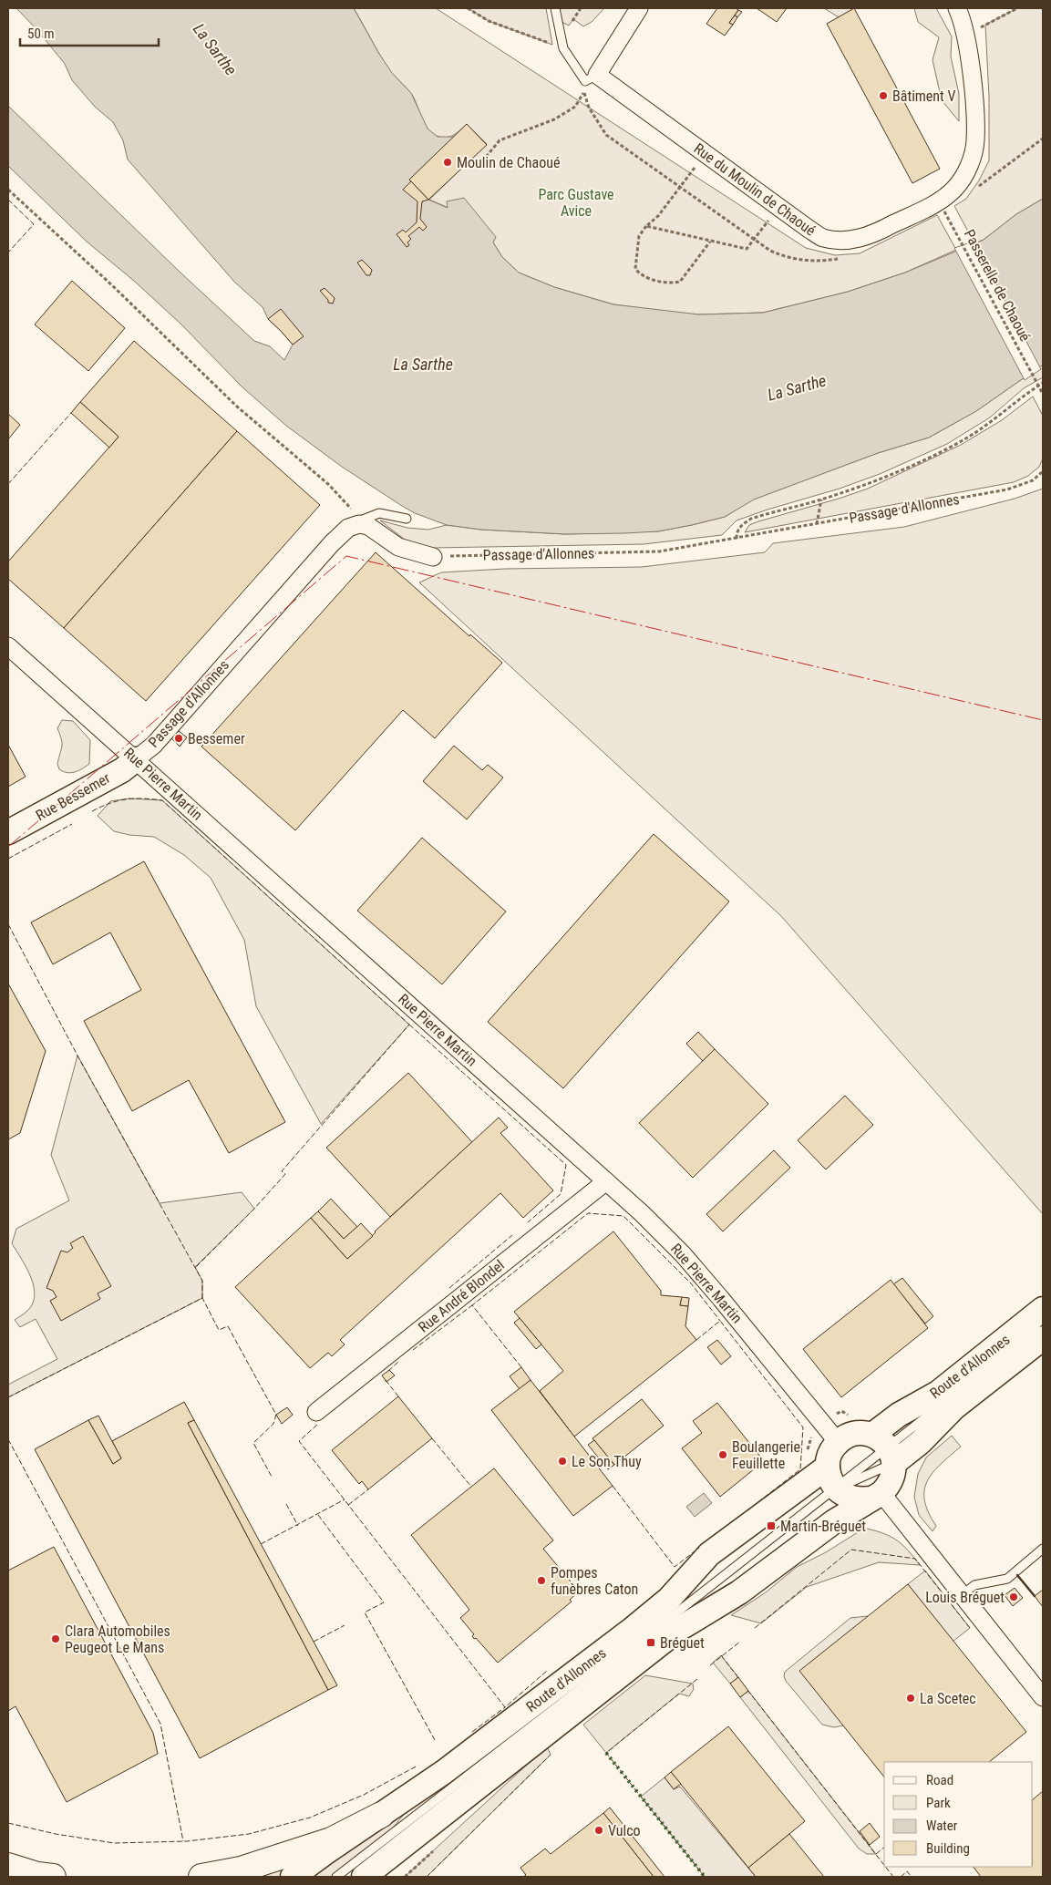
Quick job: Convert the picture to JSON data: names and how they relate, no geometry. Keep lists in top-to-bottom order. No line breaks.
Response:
{"streets":{"main road":["Rue Bessemer","Route d'Allonnes"],"street":["Rue du Moulin de Chaoué","Passage d'Allonnes","Rue Pierre Martin","Rue André Blondel"],"path":["Passerelle de Chaoué"]},"crossings":[["Passage d'Allonnes","Rue Pierre Martin"],["Passage d'Allonnes","Rue Bessemer"],["Rue Pierre Martin","Rue Bessemer"],["Rue Pierre Martin","Rue André Blondel"],["Rue Pierre Martin","Route d'Allonnes"]],"water":["La Sarthe"],"parks":["Parc Gustave Avice"],"places":{"other":["Bâtiment V","Moulin de Chaoué","Bessemer","Boulangerie Feuillette","Le Son Thuy","Pompes funèbres Caton","Louis Bréguet","Clara Automobiles Peugeot Le Mans","La Scetec","Vulco"],"transit":["Martin-Bréguet","Bréguet"]},"legend":["Road","Park","Water","Building"],"scale_bar":"50 m"}
